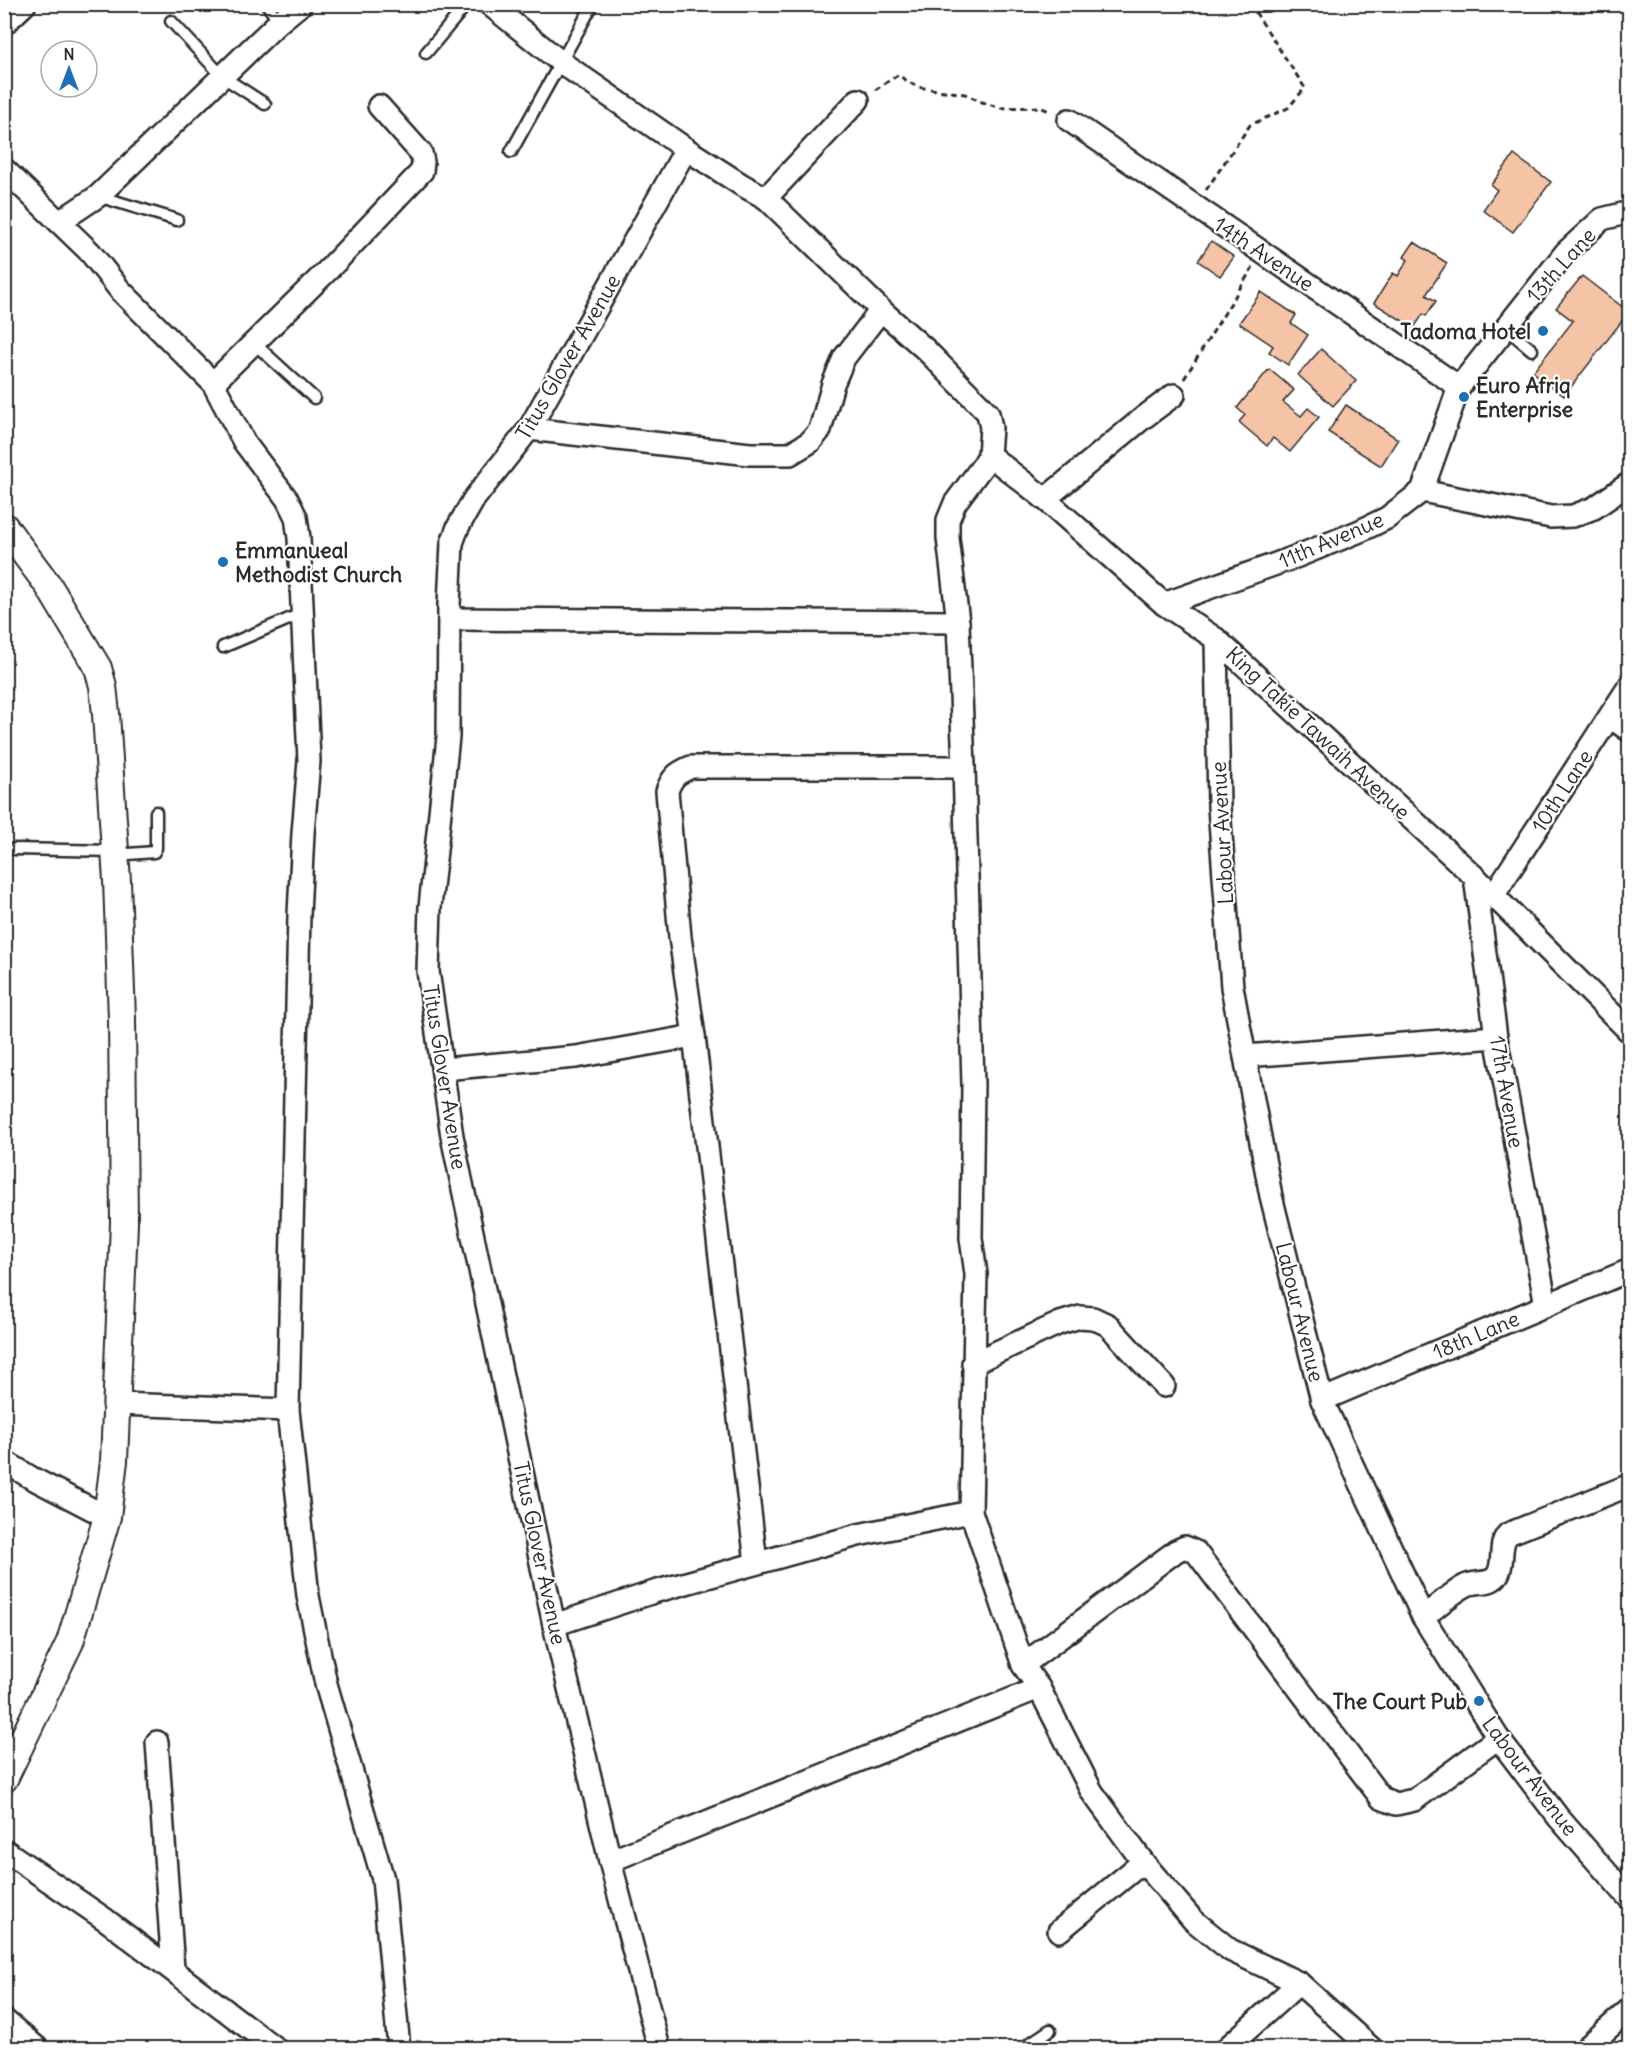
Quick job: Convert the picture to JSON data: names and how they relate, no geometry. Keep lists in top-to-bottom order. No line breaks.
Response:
{"streets":{"street":["14th Avenue","13th Lane","Titus Glover Avenue","11th Avenue","King Takie Tawaih Avenue","10th Lane","Labour Avenue","17th Avenue","18th Lane"]},"crossings":[["14th Avenue","13th Lane"],["13th Lane","11th Avenue"],["11th Avenue","King Takie Tawaih Avenue"],["King Takie Tawaih Avenue","10th Lane"],["King Takie Tawaih Avenue","Labour Avenue"],["King Takie Tawaih Avenue","17th Avenue"],["Labour Avenue","18th Lane"],["17th Avenue","18th Lane"]],"places":["Tadoma Hotel","Euro Afriq Enterprise","Emmanueal Methodist Church","The Court Pub"],"north":"top"}
